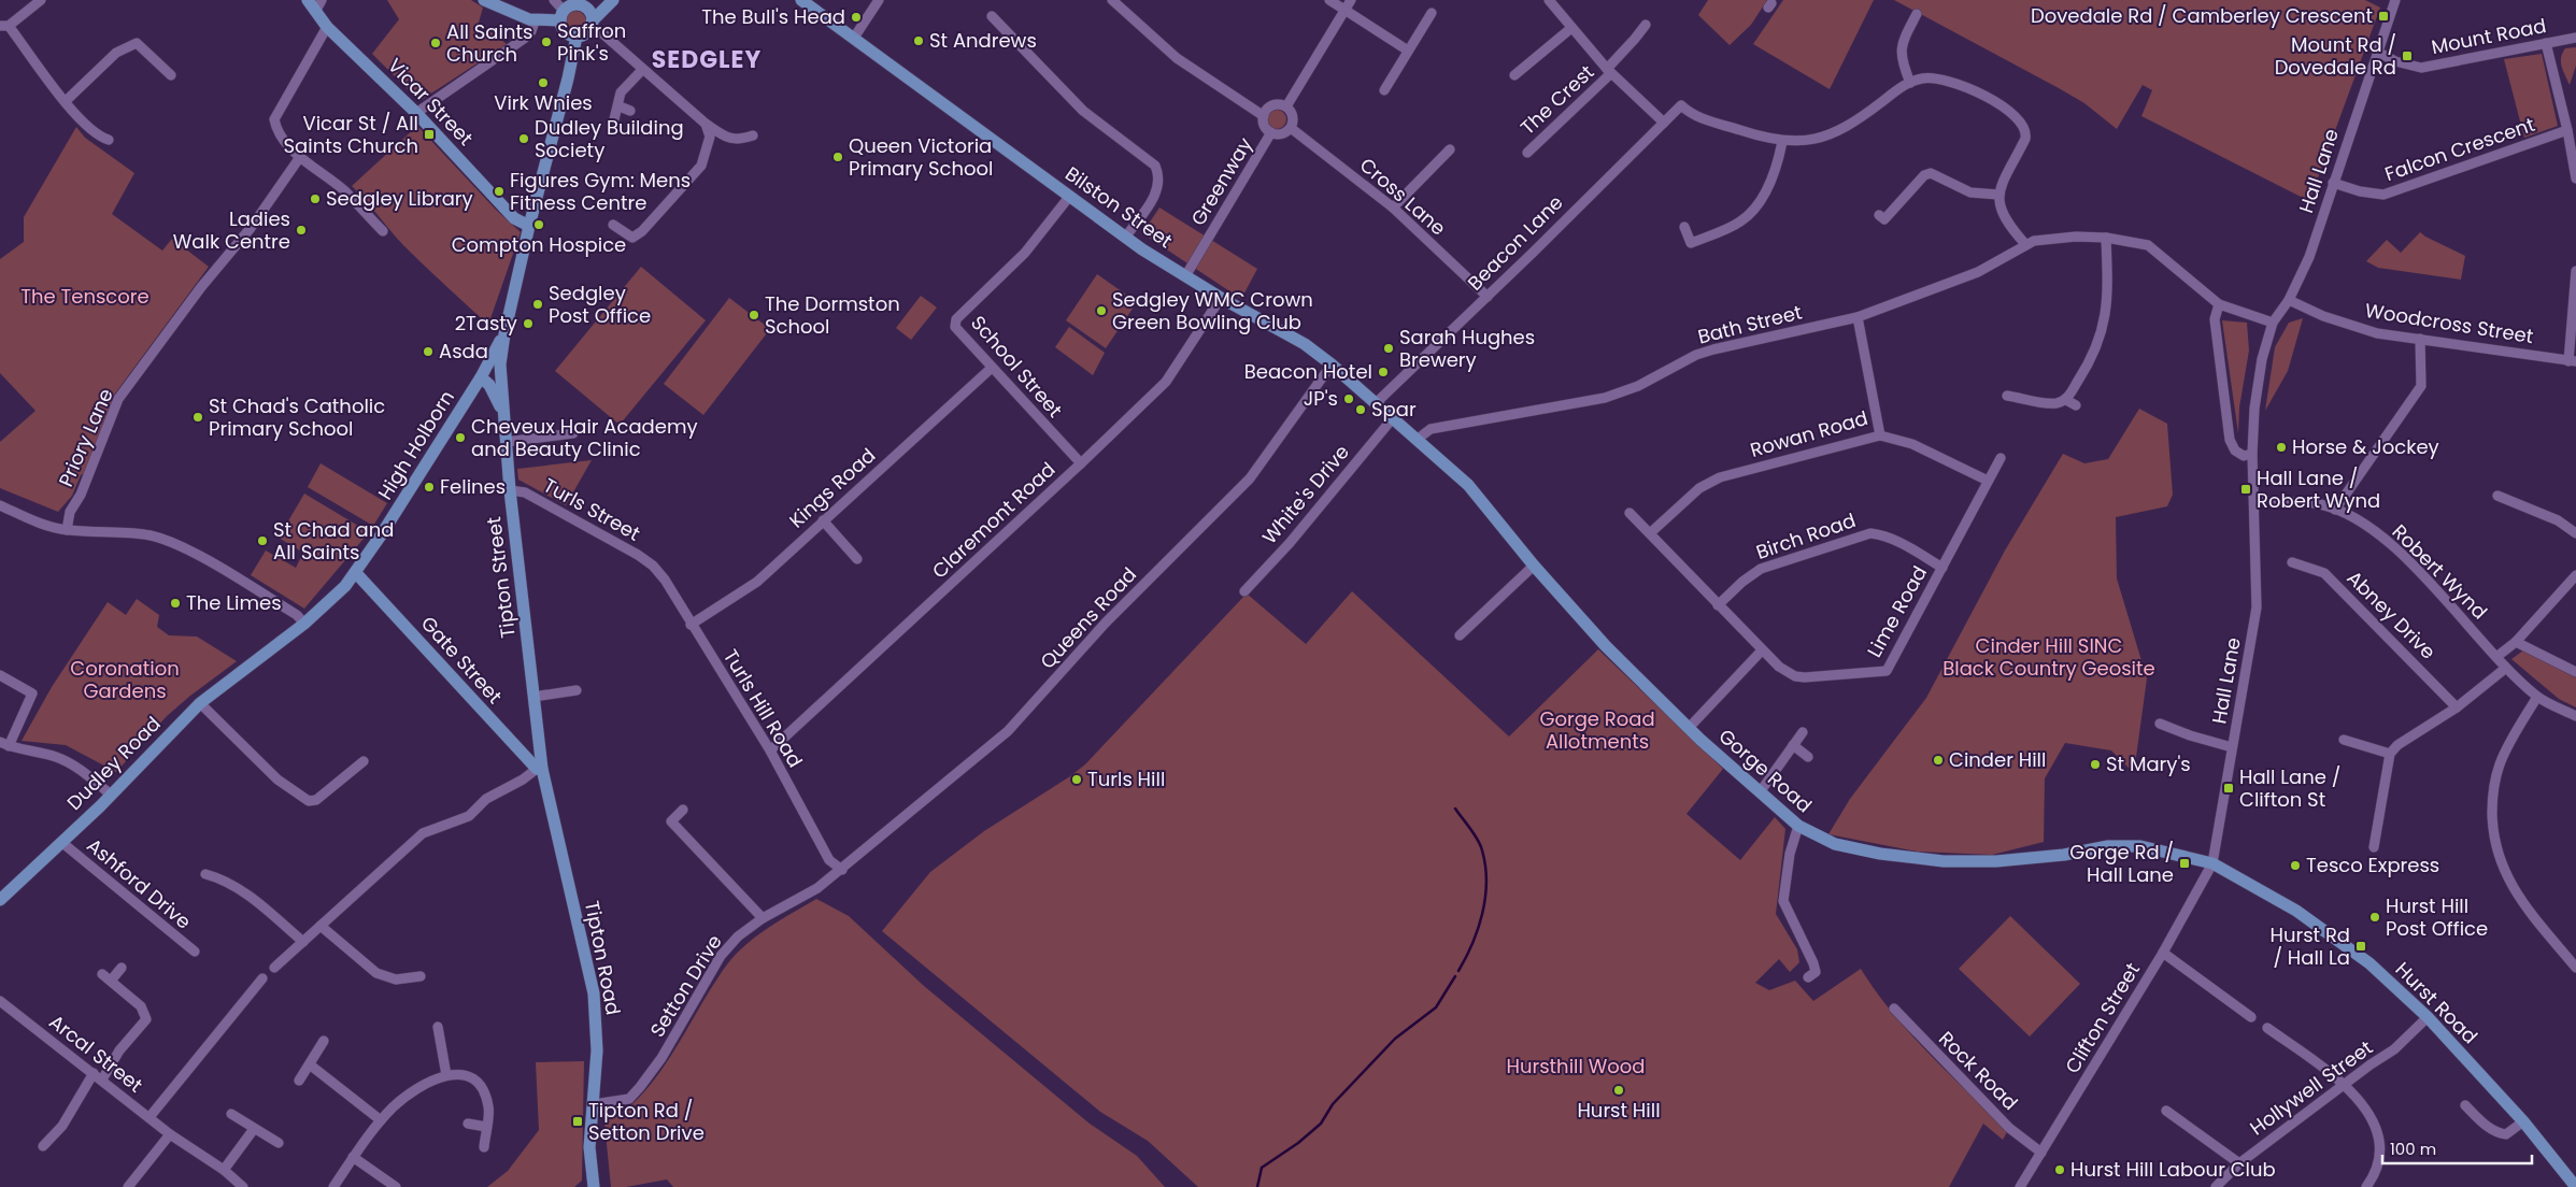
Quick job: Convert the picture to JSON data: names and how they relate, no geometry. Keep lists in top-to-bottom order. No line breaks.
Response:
{"streets":{"main road":["Vicar Street","Bilston Street","High Holborn","Tipton Street","Gate Street","Dudley Road","Gorge Road","Tipton Road","Hurst Road"],"street":["Mount Road","The Crest","Falcon Crescent","Hall Lane","Greenway","Cross Lane","Beacon Lane","Woodcross Street","Bath Street","School Street","Rowan Road","Priory Lane","Kings Road","White's Drive","Turls Street","Claremont Road","Birch Road","Robert Wynd","Lime Road","Abney Drive","Queens Road","Turls Hill Road","Ashford Drive","Setton Drive","Clifton Street","Arcal Street","Rock Road","Hollywell Street"]},"crossings":[["Mount Road","Hall Lane"],["Falcon Crescent","Hall Lane"],["Hall Lane","Woodcross Street"],["Hall Lane","Robert Wynd"],["Hall Lane","Gorge Road"],["Hall Lane","Hurst Road"],["Hall Lane","Clifton Street"],["Greenway","Cross Lane"],["Greenway","Bilston Street"],["Cross Lane","Beacon Lane"],["Bilston Street","Beacon Lane"],["Bilston Street","Bath Street"],["Bilston Street","School Street"],["Bilston Street","White's Drive"],["Bilston Street","Claremont Road"],["Bilston Street","Queens Road"],["Bilston Street","Gorge Road"],["Bath Street","Rowan Road"],["Bath Street","Gorge Road"],["School Street","Kings Road"],["School Street","Claremont Road"],["High Holborn","Tipton Street"],["High Holborn","Gate Street"],["High Holborn","Dudley Road"],["Kings Road","Turls Hill Road"],["Turls Street","Tipton Street"],["Turls Street","Turls Hill Road"],["Claremont Road","Turls Hill Road"],["Birch Road","Lime Road"],["Tipton Street","Tipton Road"],["Queens Road","Turls Hill Road"],["Queens Road","Setton Drive"],["Gate Street","Dudley Road"],["Gate Street","Tipton Road"],["Turls Hill Road","Setton Drive"],["Dudley Road","Ashford Drive"],["Gorge Road","Hurst Road"],["Gorge Road","Clifton Street"],["Tipton Road","Setton Drive"],["Hurst Road","Clifton Street"],["Hurst Road","Hollywell Street"],["Clifton Street","Rock Road"]],"districts":["SEDGLEY"],"parks":["The Tenscore","Cinder Hill SINC Black Country Geosite","Coronation Gardens","Gorge Road Allotments","Hursthill Wood"],"places":{"transit":["Dovedale Rd / Camberley Crescent","Mount Rd / Dovedale Rd","Vicar St / All Saints Church","Hall Lane / Robert Wynd","Hall Lane / Clifton St","Gorge Rd / Hall Lane","Hurst Rd / Hall La","Tipton Rd / Setton Drive"],"other":["The Bull's Head","St Andrews","Saffron Pink's","All Saints Church","Virk Wnies","Dudley Building Society","Queen Victoria Primary School","Figures Gym: Mens Fitness Centre","Sedgley Library","Compton Hospice","Ladies Walk Centre","Sedgley Post Office","Sedgley WMC Crown Green Bowling Club","The Dormston School","2Tasty","Sarah Hughes Brewery","Asda","Beacon Hotel","JP's","Spar","St Chad's Catholic Primary School","Cheveux Hair Academy and Beauty Clinic","Horse & Jockey","Felines","St Chad and All Saints","The Limes","Cinder Hill","St Mary's","Turls Hill","Tesco Express","Hurst Hill Post Office","Hurst Hill","Hurst Hill Labour Club"]},"scale_bar":"100 m"}
